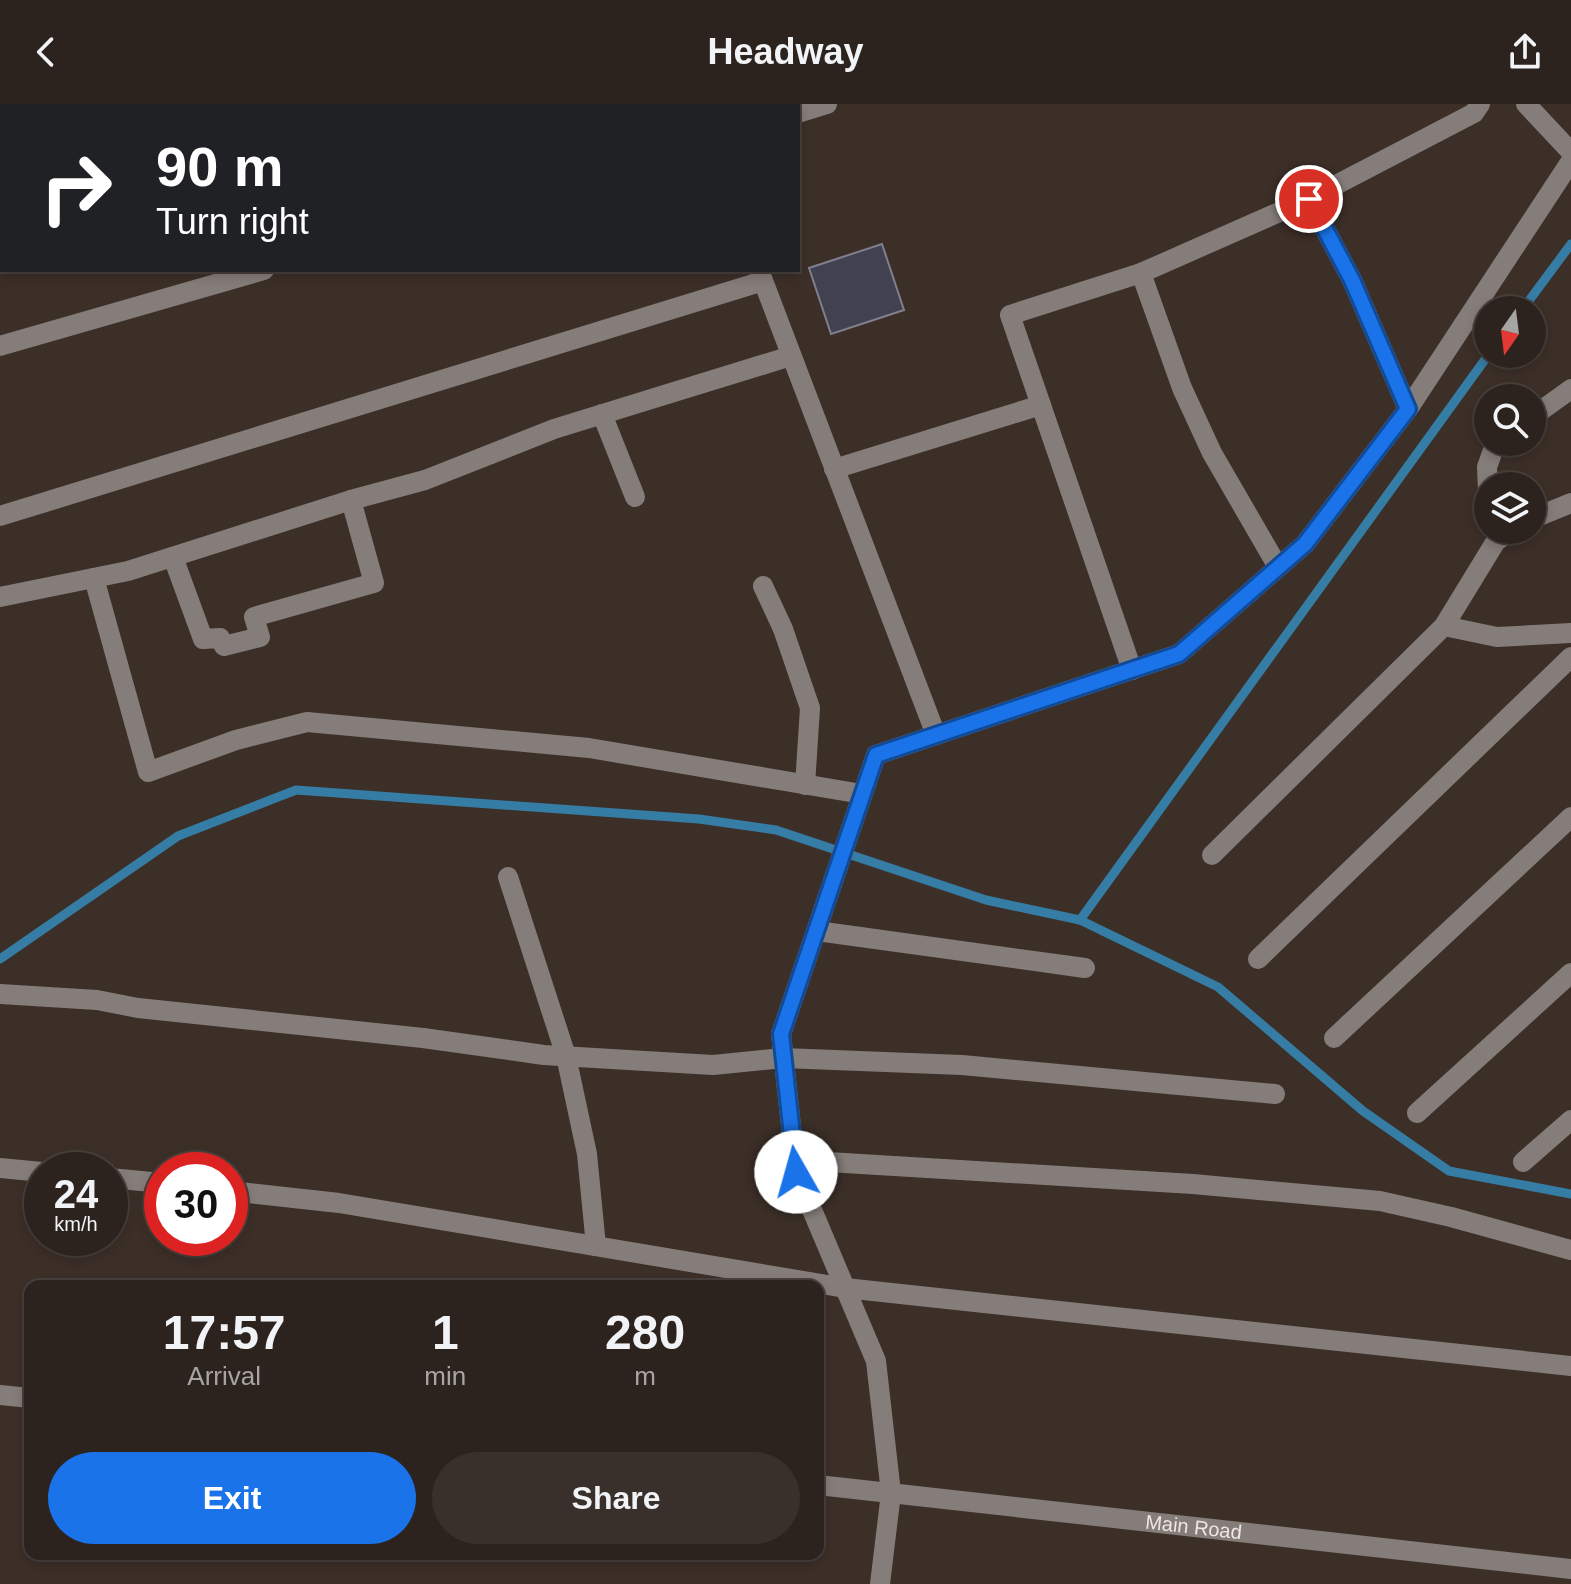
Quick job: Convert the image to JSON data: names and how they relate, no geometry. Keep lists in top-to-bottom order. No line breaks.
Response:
{"streets":{"street":["Main Road"]},"north":"bottom","page":{"header":"Headway","turn":["90 m","Turn right"],"speed":"24 km/h","limit":"30","eta":["17:57","Arrival","1","min","280","m"],"buttons":["Exit","Share"]}}
